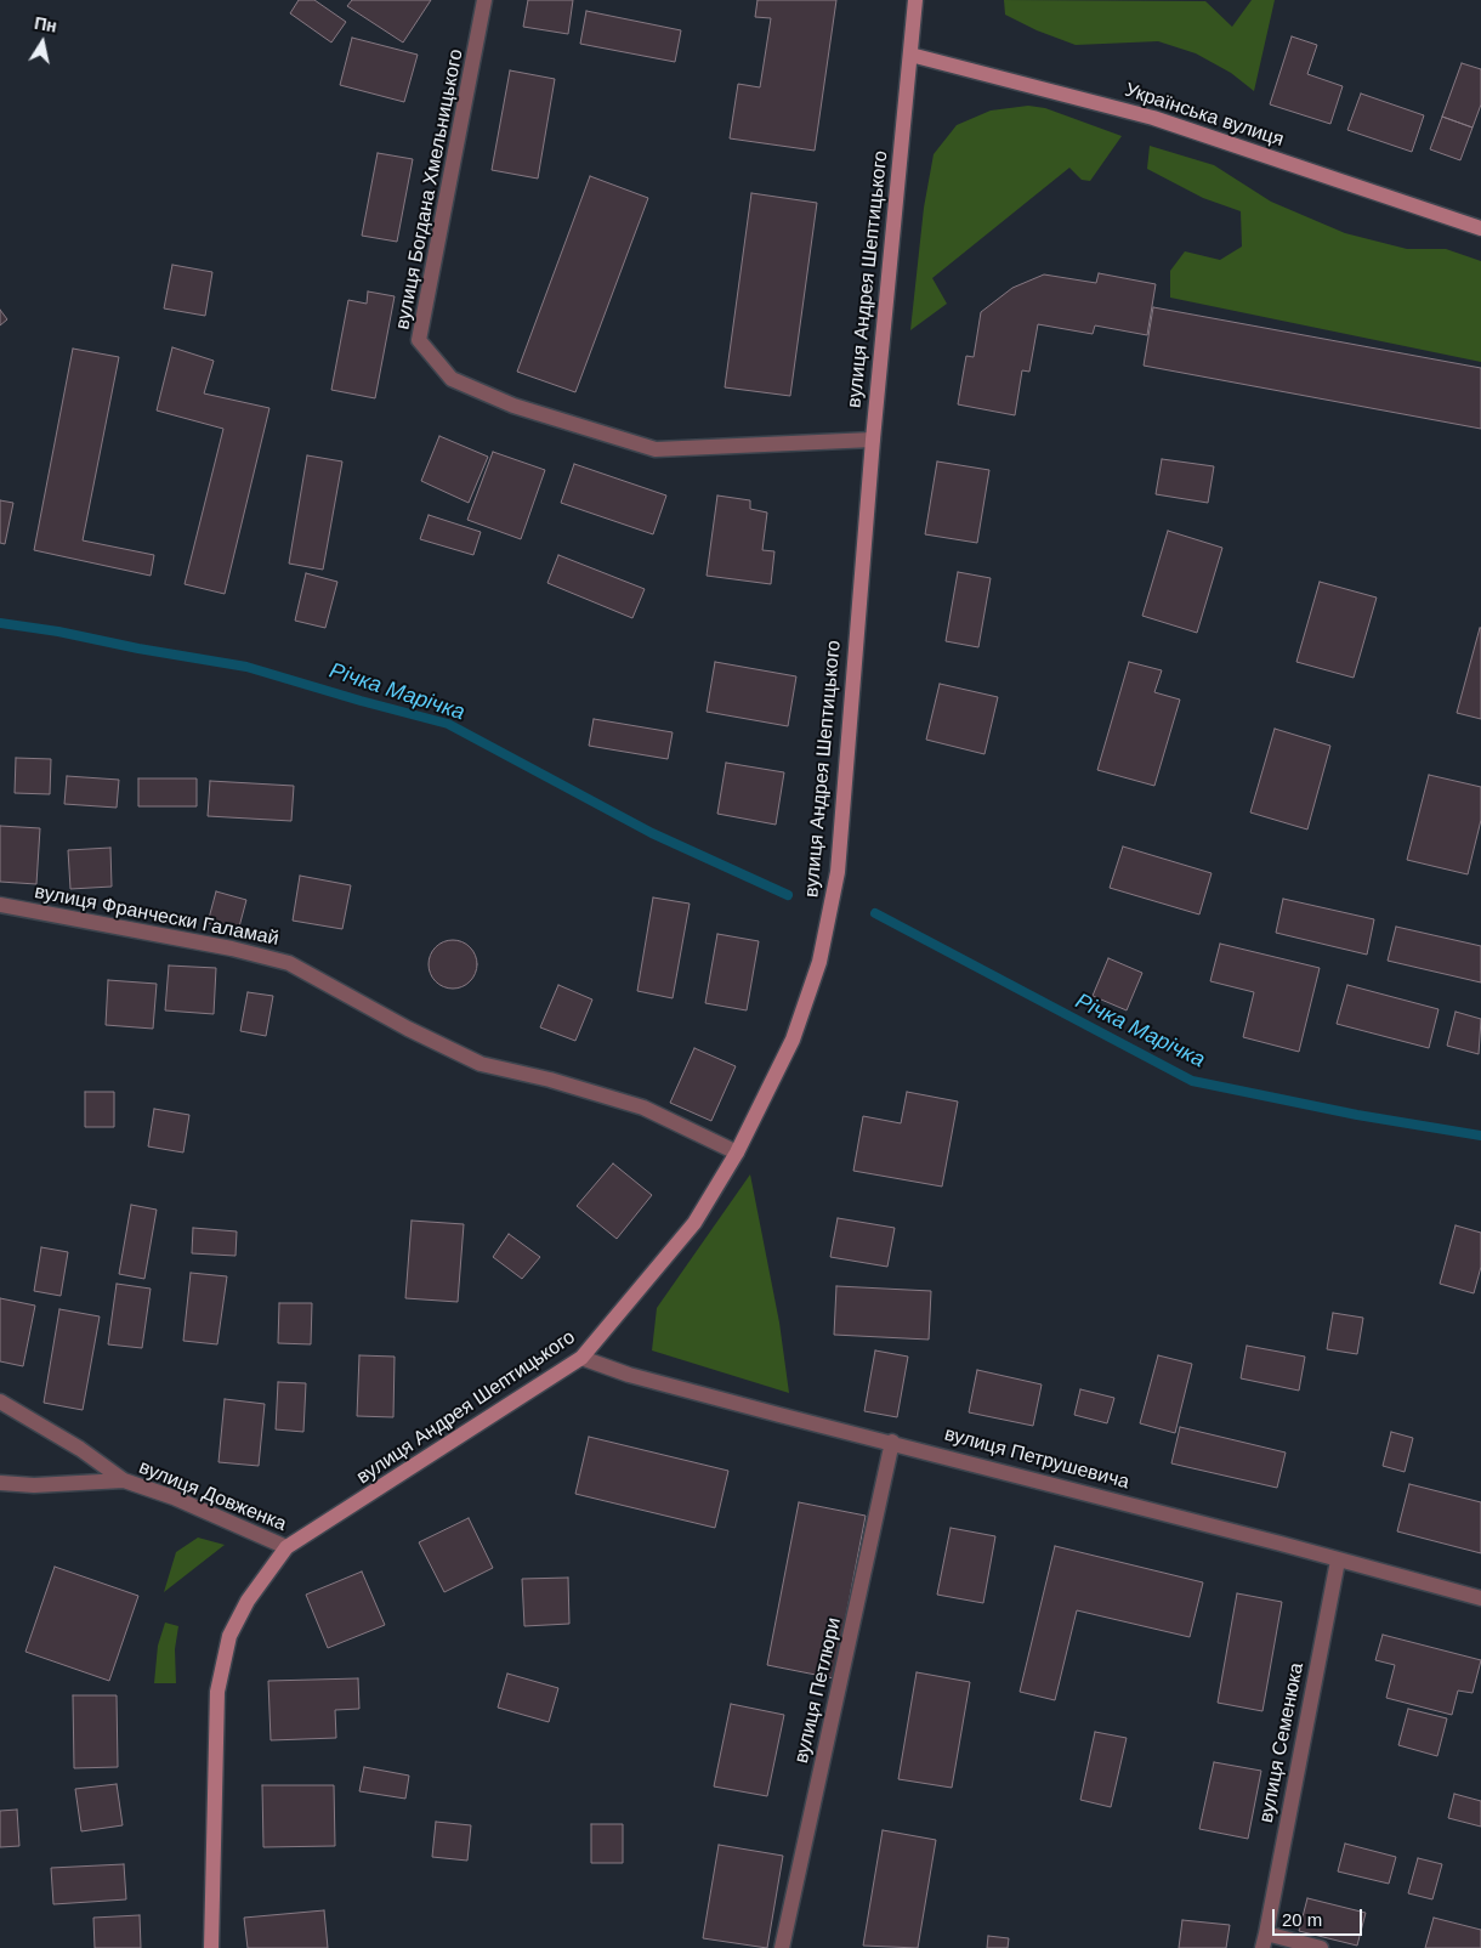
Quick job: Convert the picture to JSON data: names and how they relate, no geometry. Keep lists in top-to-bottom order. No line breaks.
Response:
{"streets":{"street":["Українська вулиця","вулиця Богдана Хмельницького","вулиця Андрея Шептицького","вулиця Франчески Галамай","вулиця Петрушевича","вулиця Довженка","вулиця Петлюри","вулиця Семенюка"]},"crossings":[["Українська вулиця","вулиця Андрея Шептицького"],["вулиця Богдана Хмельницького","вулиця Андрея Шептицького"],["вулиця Андрея Шептицького","вулиця Франчески Галамай"],["вулиця Андрея Шептицького","вулиця Петрушевича"],["вулиця Андрея Шептицького","вулиця Довженка"],["вулиця Петрушевича","вулиця Петлюри"],["вулиця Петрушевича","вулиця Семенюка"]],"water":["Річка Марічка"],"scale_bar":"20 m","north":"top"}
